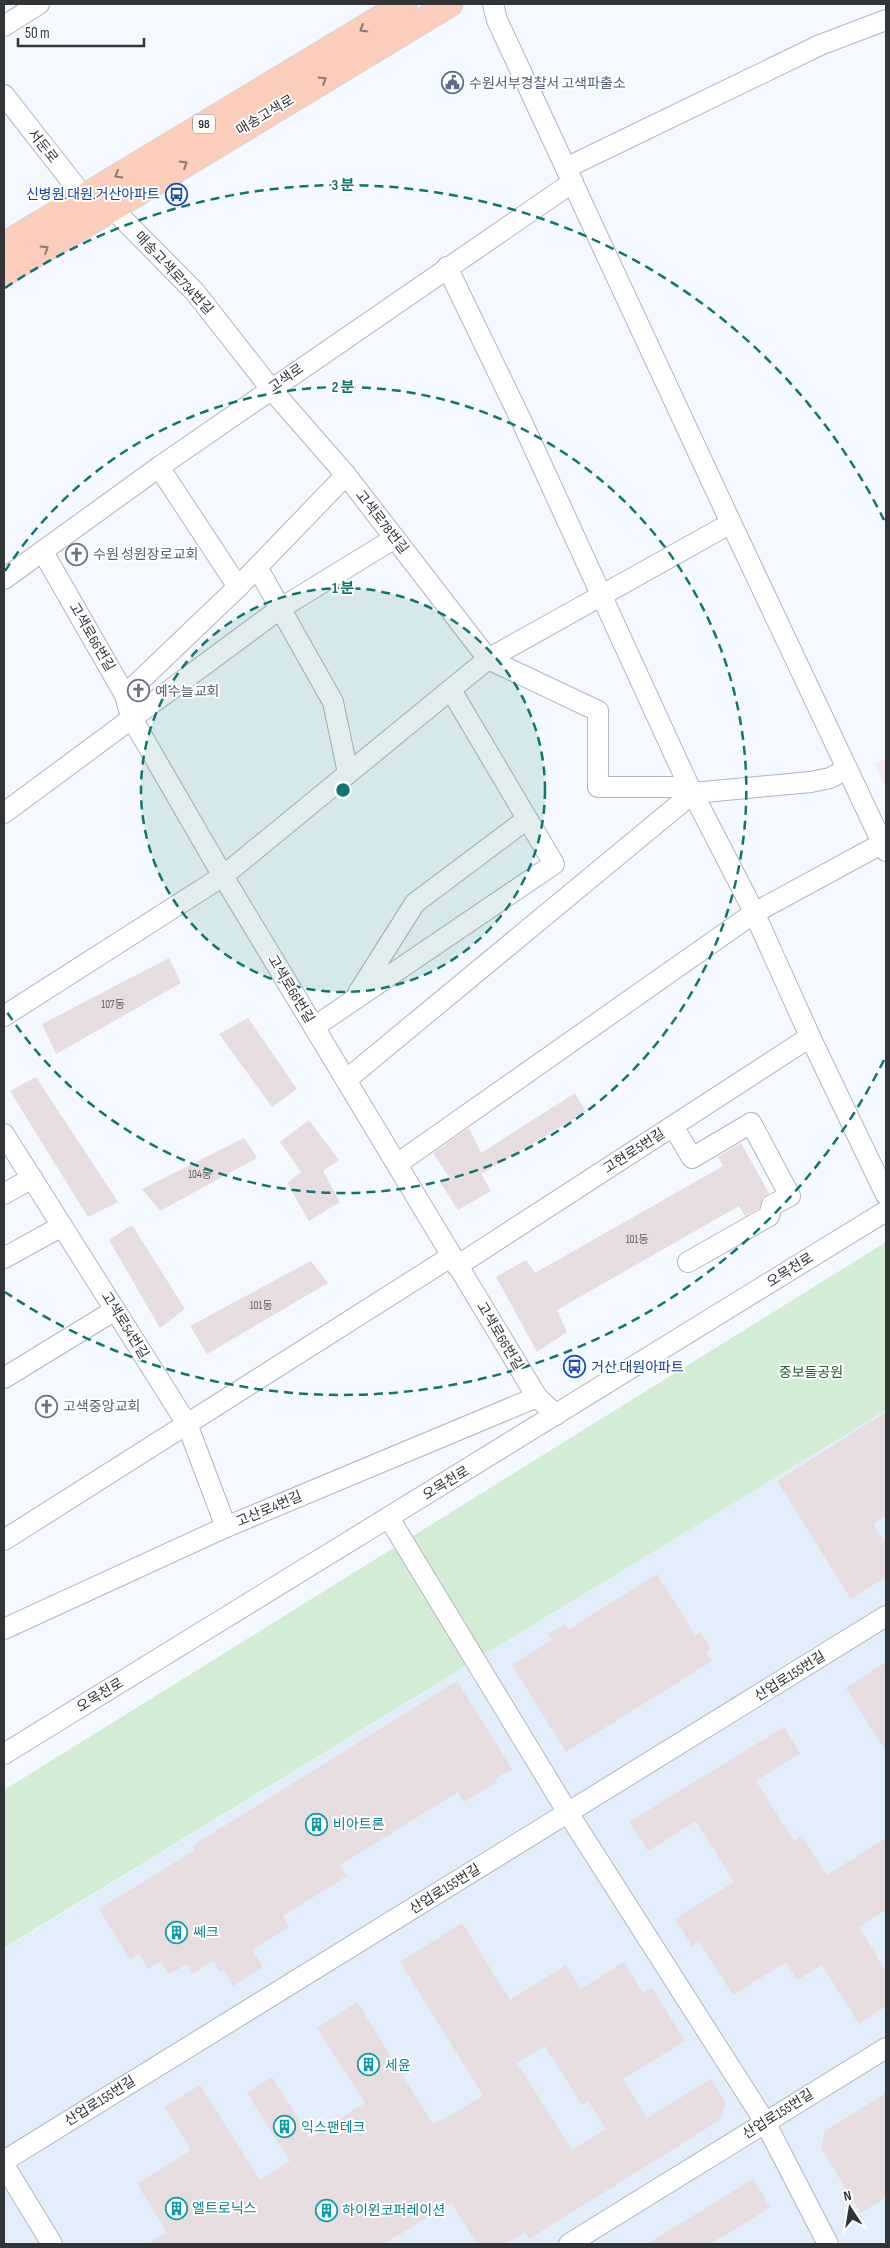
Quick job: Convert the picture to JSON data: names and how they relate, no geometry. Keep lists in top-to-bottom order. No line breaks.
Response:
{"streets":{"main road":["매송고색로","98"],"street":["서둔로","매송고색로734번길","고색로","고색로78번길","고색로66번길","고현로5번길","오목천로","고색로54번길","고산로4번길","산업로155번길"]},"crossings":[["매송고색로","서둔로"],["매송고색로","매송고색로734번길"],["서둔로","매송고색로734번길"],["매송고색로734번길","고색로"],["매송고색로734번길","고색로78번길"],["고색로","고색로78번길"],["고색로","고색로66번길"],["고색로66번길","고현로5번길"],["고색로66번길","오목천로"],["고색로66번길","고산로4번길"],["고현로5번길","고색로54번길"],["고색로54번길","고산로4번길"]],"parks":["중보들공원"],"places":{"public building":["수원서부경찰서 고색파출소"],"bus stop":["신병원.대원.거산아파트","거산.대원아파트"],"church":["수원 성원장로교회","예수늘교회","고색중앙교회"],"building":["비아트론","쎄크","세윤","익스팬테크","엘트로닉스","하이윈코퍼레이션"]},"house_numbers":["107동","104동","101동","101동"],"scale_bar":"50 m","north":"top","rings":["3 분","2 분","1 분"]}
